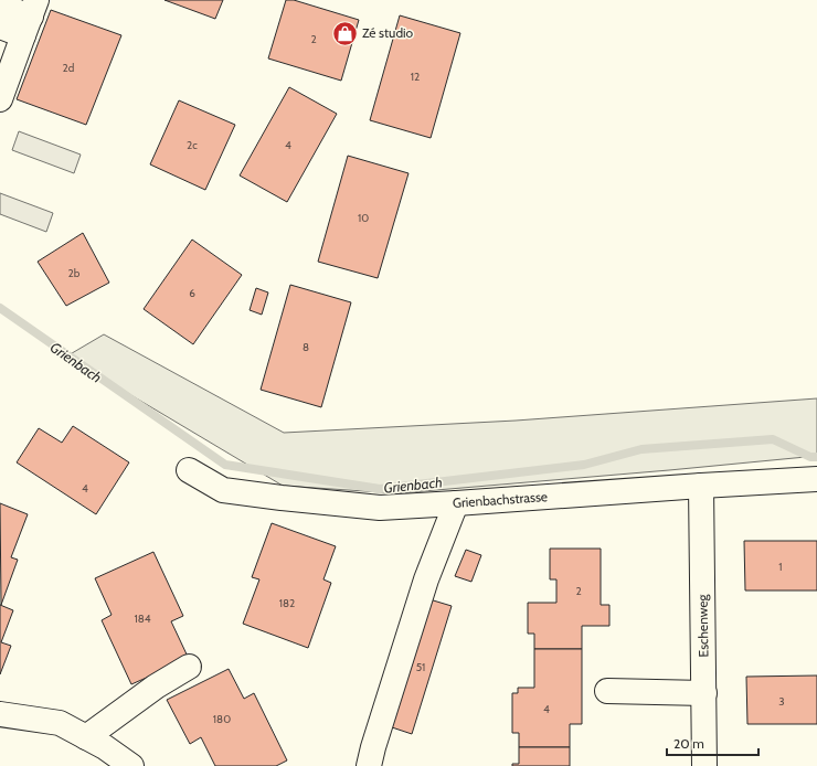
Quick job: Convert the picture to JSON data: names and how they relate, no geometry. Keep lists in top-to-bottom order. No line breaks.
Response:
{"streets":{"street":["Grienbachstrasse","Eschenweg"]},"crossings":[["Grienbachstrasse","Eschenweg"]],"water":["Grienbach"],"places":{"shop":["Zé studio"]},"house_numbers":["2","2d","12","2c","4","10","2b","6","8","4","1","2","182","184","51","3","4","180"],"scale_bar":"20 m"}
